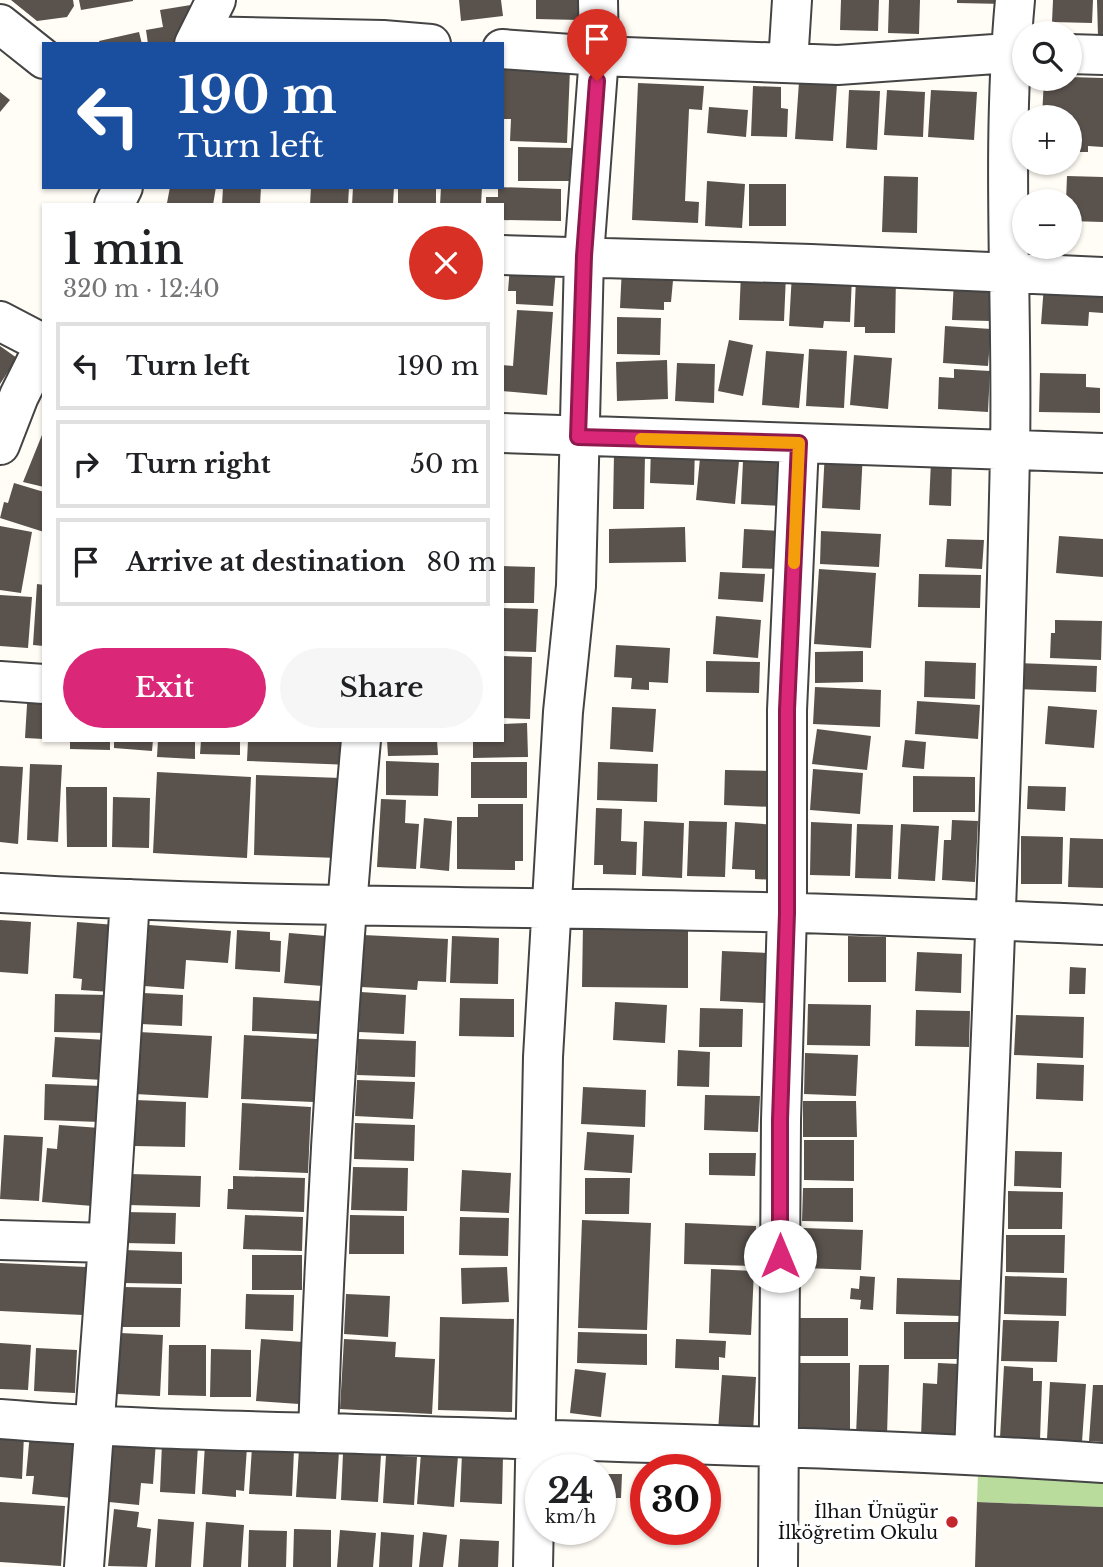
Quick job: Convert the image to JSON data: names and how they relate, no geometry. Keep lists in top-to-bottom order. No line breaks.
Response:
{"places":["İlhan Ünügür İlköğretim Okulu"],"page":{"map_buttons":["+","−"],"turn":["190 m","Turn left"],"heading":["1 min","320 m · 12:40"],"list":[{"name":"Turn left","value":"190 m"},{"name":"Turn right","value":"50 m"},{"name":"Arrive at destination","value":"80 m"}],"buttons":["Exit","Share"],"speed":"24 km/h","limit":"30"}}
